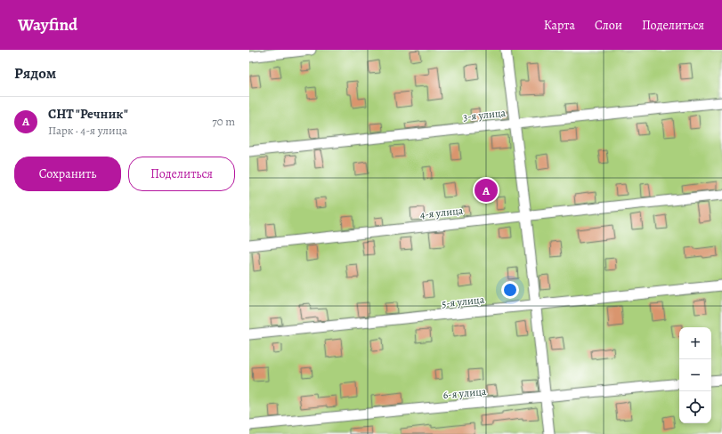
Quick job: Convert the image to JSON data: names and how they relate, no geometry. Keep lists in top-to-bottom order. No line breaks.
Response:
{"streets":{"street":["3-я улица","4-я улица","5-я улица","6-я улица"]},"page":{"header":"Wayfind","nav":["Карта","Слои","Поделиться"],"heading":"Рядом","list":[{"mark":"A","name":"СНТ \"Речник\"","note":"Парк · 4-я улица","value":"70 m"}],"buttons":["Сохранить","Поделиться"],"pins":"A","map_buttons":["+","−"]}}
